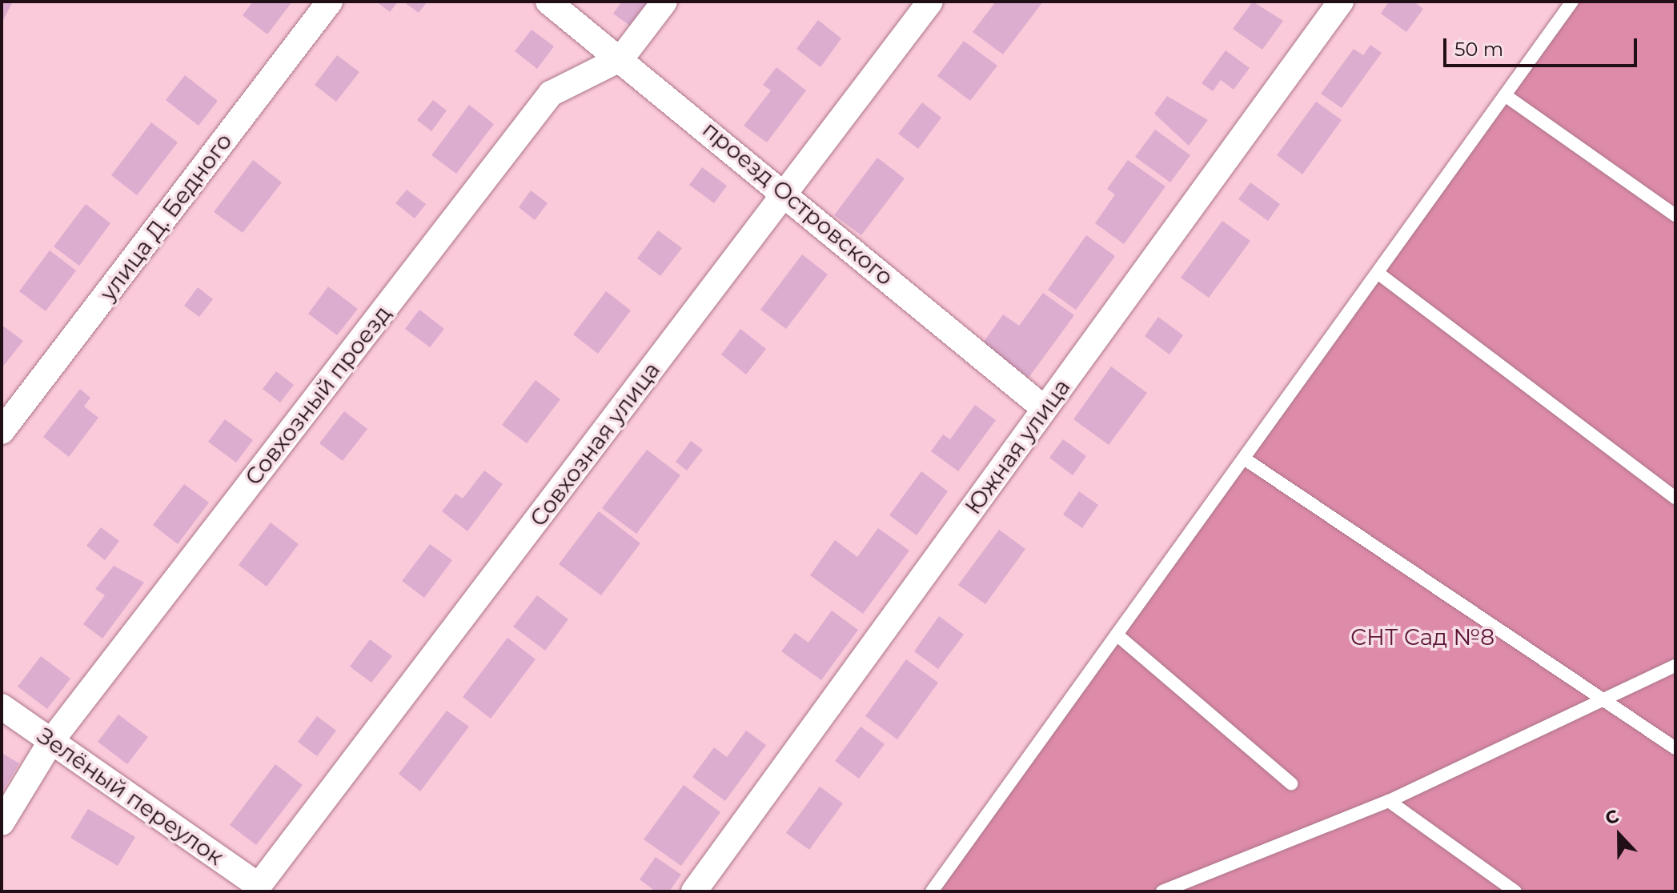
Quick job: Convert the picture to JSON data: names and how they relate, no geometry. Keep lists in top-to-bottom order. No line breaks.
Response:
{"streets":{"street":["проезд Островского","улица Д. Бедного","Совхозный проезд","Совхозная улица","Южная улица","Зелёный переулок"]},"crossings":[["проезд Островского","Совхозный проезд"],["проезд Островского","Совхозная улица"],["проезд Островского","Южная улица"],["Совхозный проезд","Зелёный переулок"],["Совхозная улица","Зелёный переулок"]],"parks":["СНТ Сад №8"],"scale_bar":"50 m","north":"top"}
